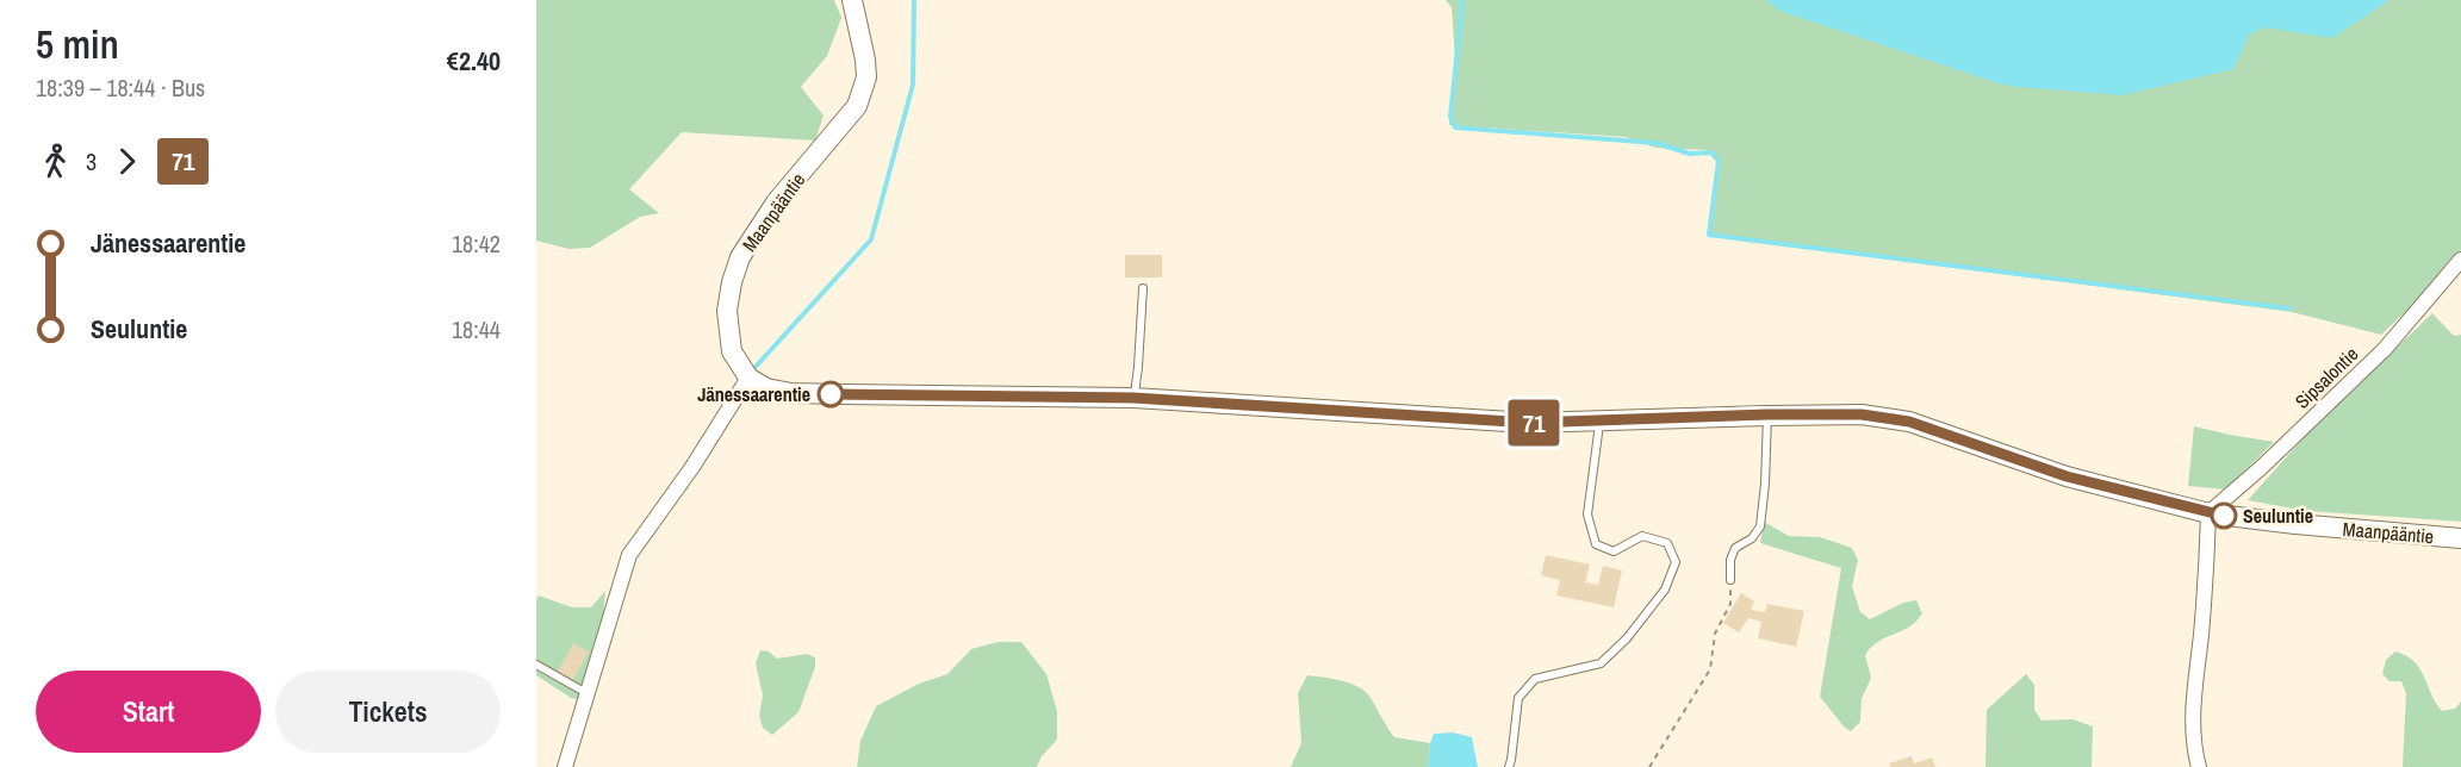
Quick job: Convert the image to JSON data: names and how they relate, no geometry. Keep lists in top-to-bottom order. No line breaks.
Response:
{"streets":{"street":["Maanpääntie","Sipsalontie"]},"crossings":[["Maanpääntie","Sipsalontie"]],"places":["Jänessaarentie","Seuluntie"],"lines":["bus line 71"],"page":{"heading":["5 min","18:39 – 18:44 · Bus","€2.40"],"on_map":"71","legs":["3","71"],"list":[{"name":"Jänessaarentie","value":"18:42"},{"name":"Seuluntie","value":"18:44"}],"buttons":["Start","Tickets"]}}
